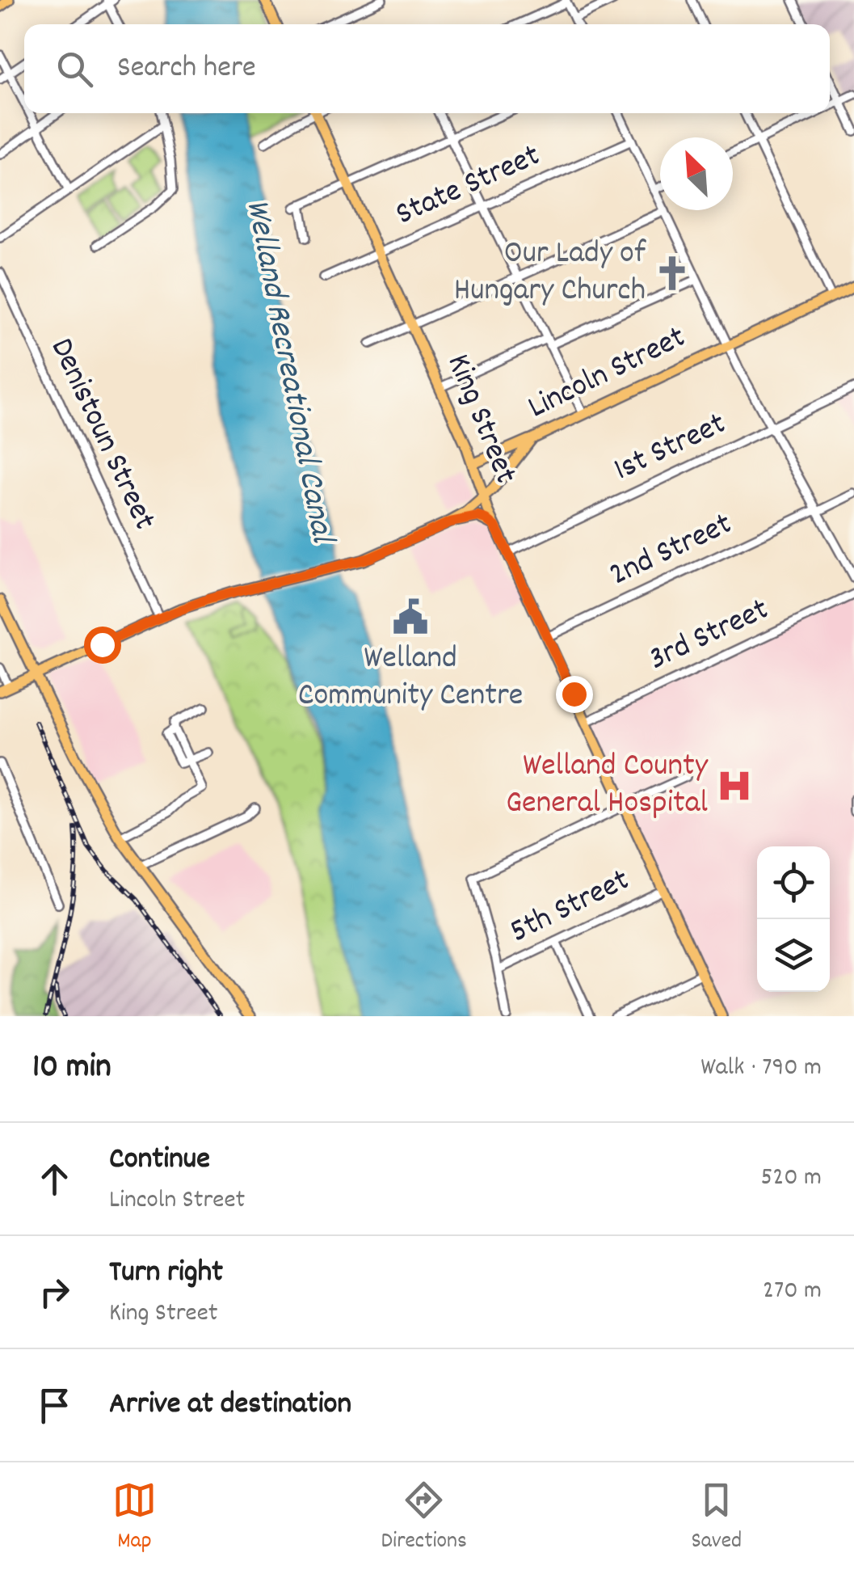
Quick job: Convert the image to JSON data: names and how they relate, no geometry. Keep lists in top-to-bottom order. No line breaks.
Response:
{"streets":{"main road":["Lincoln Street","King Street"],"street":["State Street","Denistoun Street","1st Street","2nd Street","3rd Street","5th Street"]},"crossings":[["State Street","King Street"],["Lincoln Street","King Street"],["Lincoln Street","Denistoun Street"],["King Street","1st Street"],["King Street","2nd Street"],["King Street","3rd Street"],["King Street","5th Street"]],"water":["Welland Recreational Canal"],"places":{"church":["Our Lady of Hungary Church"],"public building":["Welland Community Centre"],"hospital":["Welland County General Hospital"]},"north":"top left","page":{"search":"Search here","heading":["10 min","Walk · 790 m"],"list":[["Continue","Lincoln Street","520 m"],["Turn right","King Street","270 m"],"Arrive at destination"],"nav":["Map","Directions","Saved"]}}
